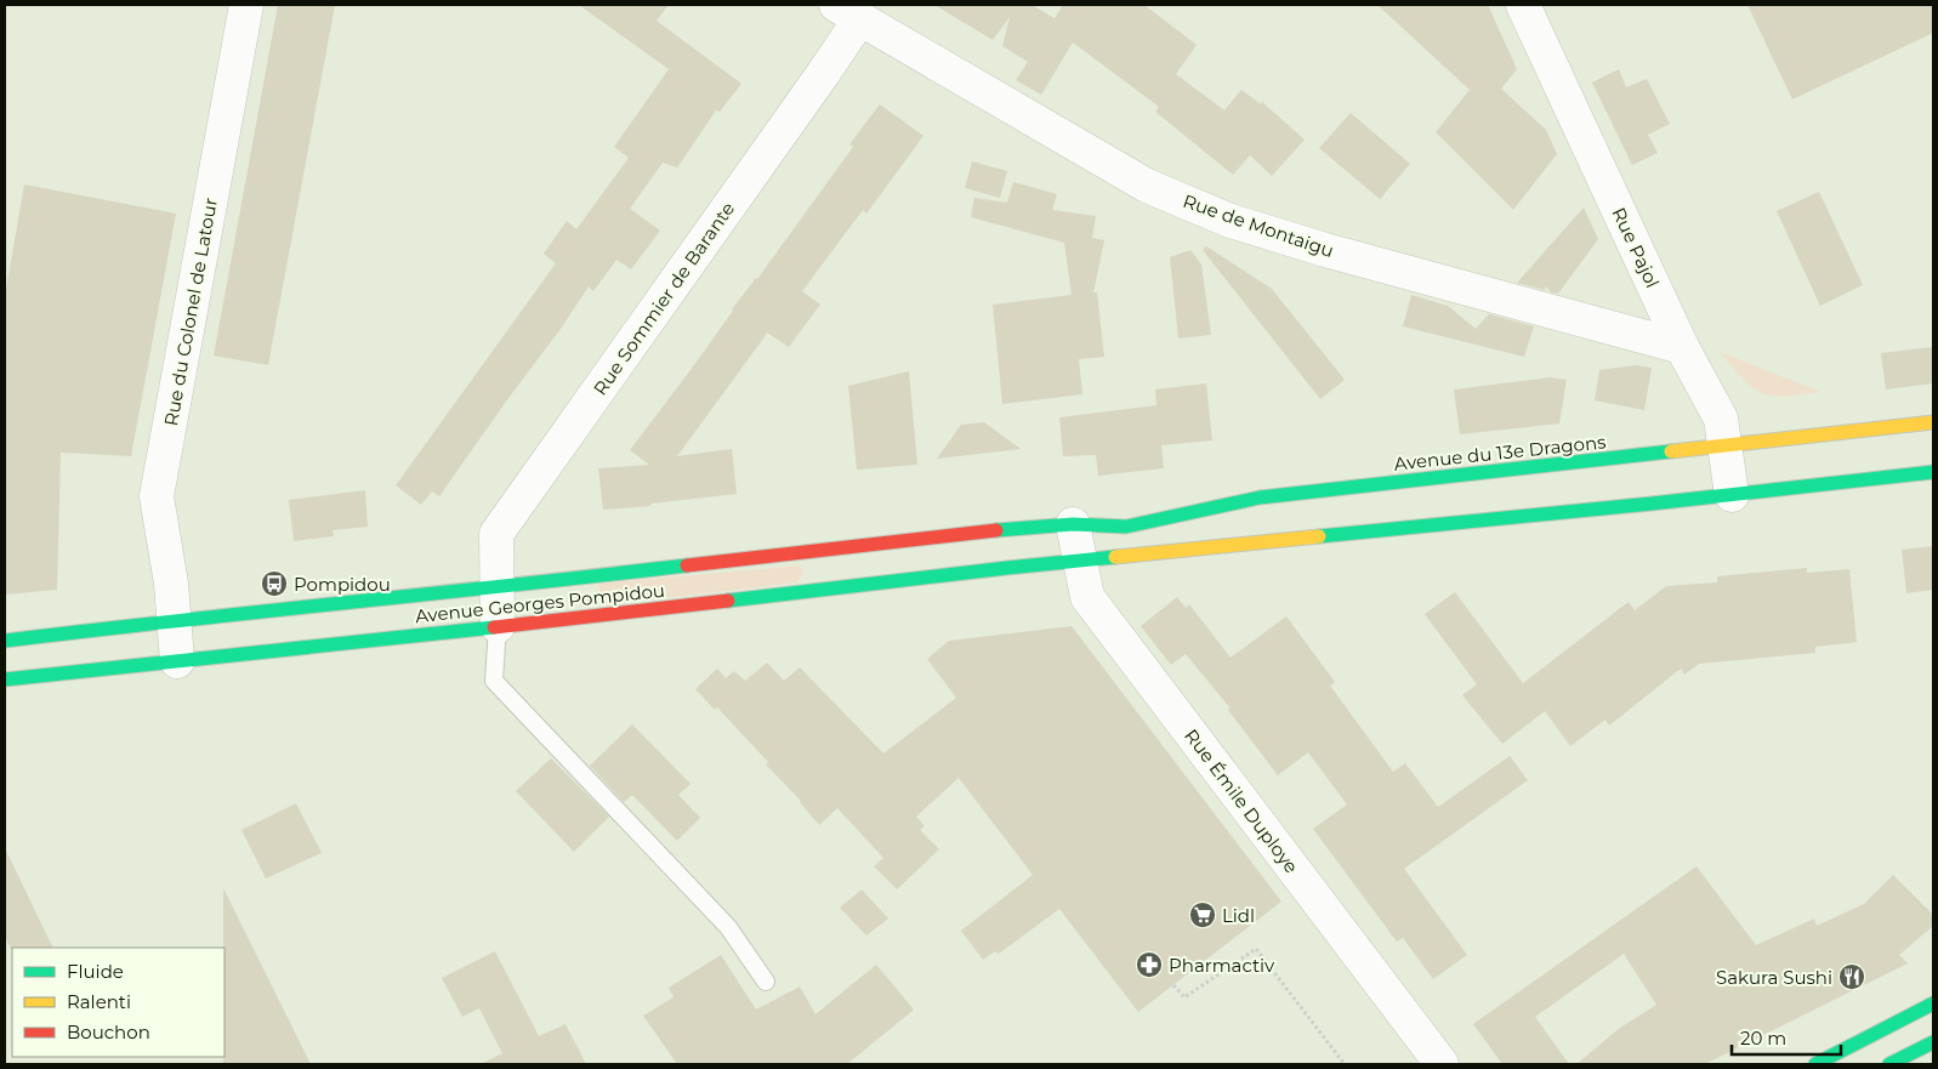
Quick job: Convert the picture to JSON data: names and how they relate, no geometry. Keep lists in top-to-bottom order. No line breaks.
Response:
{"streets":{"main road":["Avenue du 13e Dragons","Avenue Georges Pompidou"],"street":["Rue de Montaigu","Rue Pajol","Rue Sommier de Barante","Rue du Colonel de Latour","Rue Émile Duploye"]},"crossings":[["Rue de Montaigu","Rue Pajol"],["Rue de Montaigu","Rue Sommier de Barante"],["Rue Pajol","Avenue du 13e Dragons"],["Rue Sommier de Barante","Avenue Georges Pompidou"],["Rue du Colonel de Latour","Avenue Georges Pompidou"],["Avenue du 13e Dragons","Avenue Georges Pompidou"],["Avenue du 13e Dragons","Rue Émile Duploye"],["Avenue Georges Pompidou","Rue Émile Duploye"]],"places":{"bus stop":["Pompidou"],"supermarket":["Lidl"],"pharmacy":["Pharmactiv"],"restaurant":["Sakura Sushi"]},"legend":["Fluide","Ralenti","Bouchon"],"scale_bar":"20 m"}
